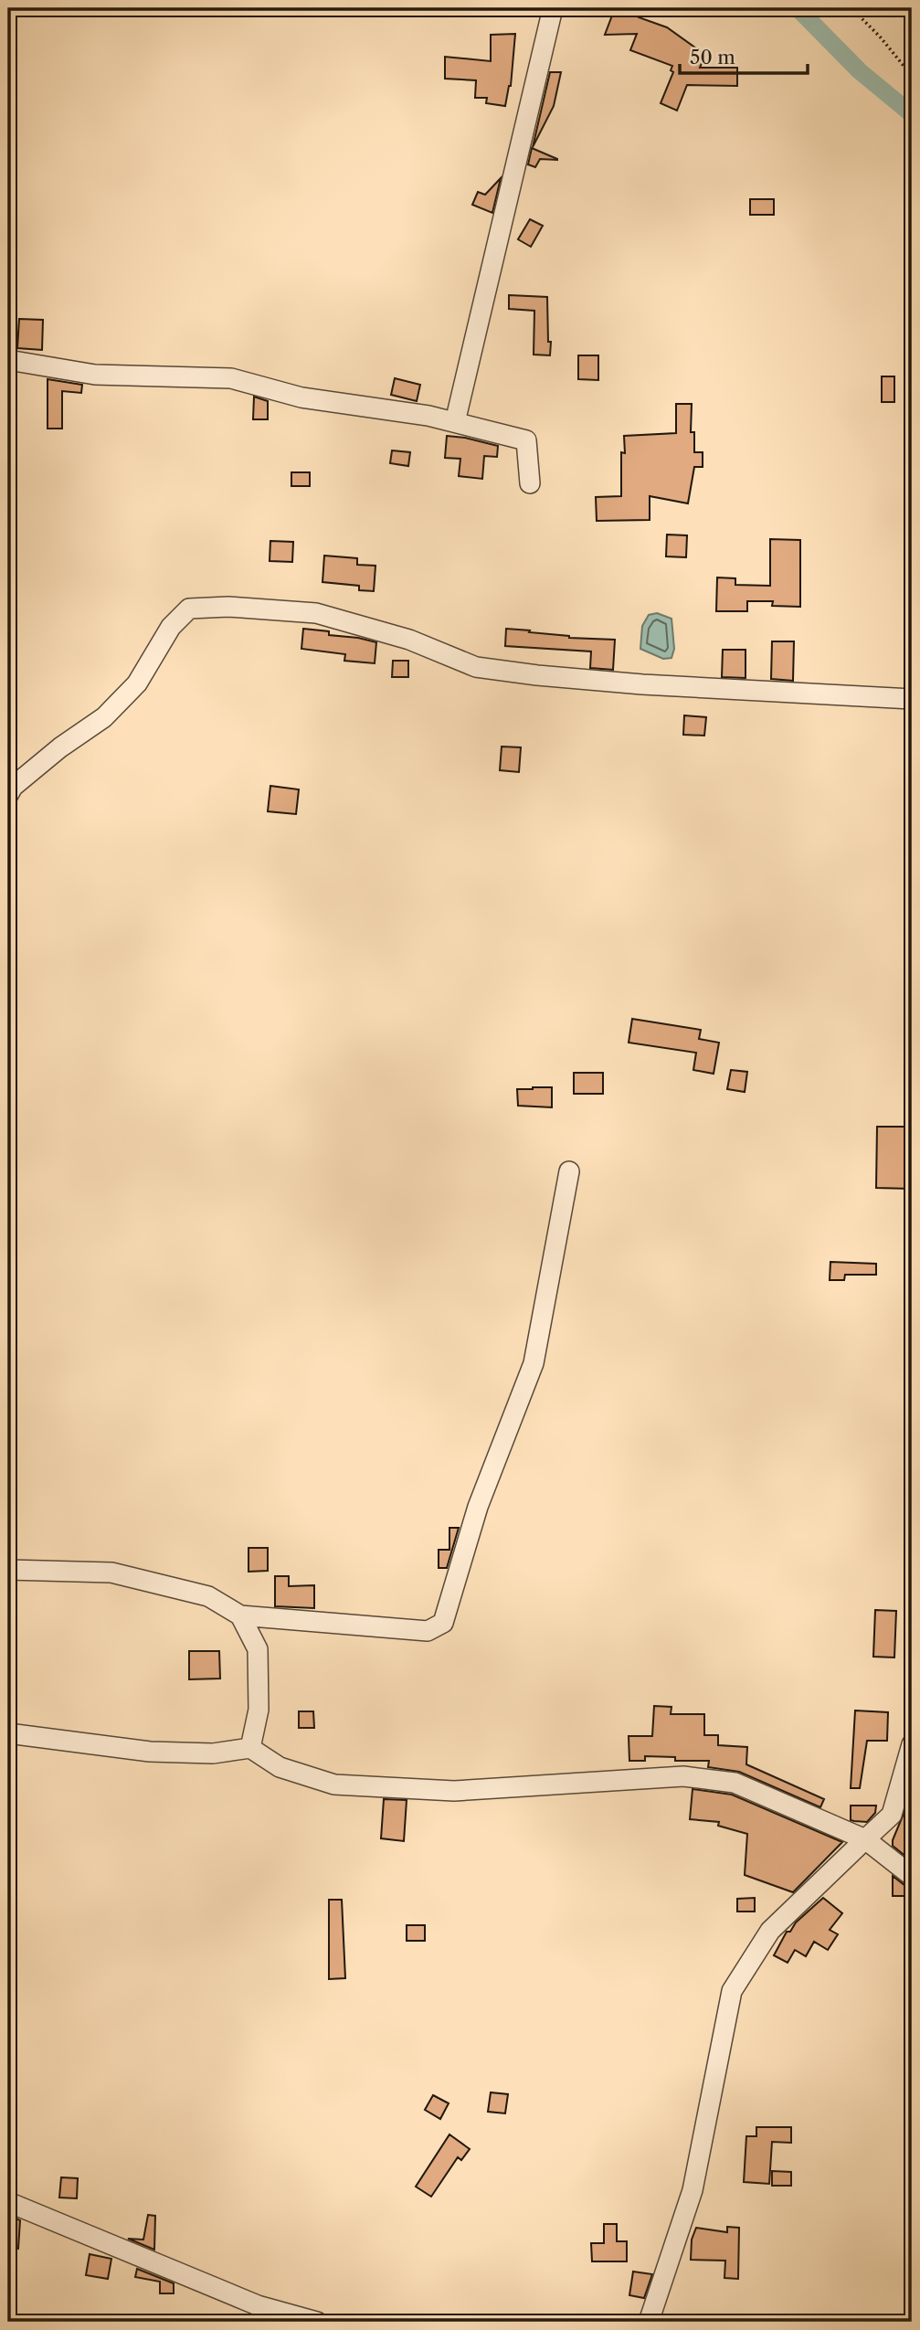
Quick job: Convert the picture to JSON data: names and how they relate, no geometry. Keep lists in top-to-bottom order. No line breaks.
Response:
{"scale_bar":"50 m"}
